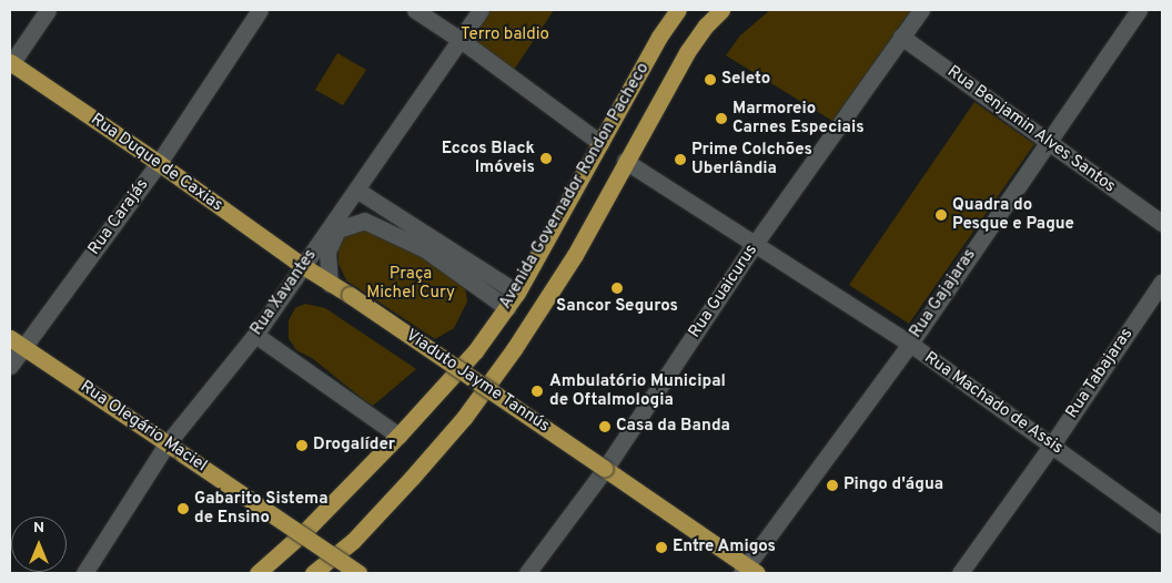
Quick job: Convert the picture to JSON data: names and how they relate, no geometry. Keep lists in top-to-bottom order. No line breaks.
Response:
{"streets":{"main road":["Rua Duque de Caxias","Avenida Governador Rondon Pacheco","Viaduto Jayme Tannús","Rua Olegário Maciel"],"street":["Rua Benjamin Alves Santos","Rua Carajás","Rua Guaicurus","Rua Xavantes","Rua Gajajaras","Rua Tabajaras","Rua Machado de Assis"]},"crossings":[["Rua Benjamin Alves Santos","Rua Guaicurus"],["Rua Benjamin Alves Santos","Rua Gajajaras"],["Rua Duque de Caxias","Rua Carajás"],["Rua Duque de Caxias","Rua Xavantes"],["Rua Duque de Caxias","Viaduto Jayme Tannús"],["Avenida Governador Rondon Pacheco","Rua Machado de Assis"],["Rua Carajás","Rua Olegário Maciel"],["Rua Guaicurus","Viaduto Jayme Tannús"],["Rua Guaicurus","Rua Machado de Assis"],["Rua Xavantes","Rua Olegário Maciel"],["Rua Gajajaras","Rua Machado de Assis"],["Rua Tabajaras","Rua Machado de Assis"]],"parks":["Terro baldio","Praça Michel Cury"],"places":["Seleto","Marmoreio Carnes Especiais","Eccos Black Imóveis","Prime Colchões Uberlândia","Quadra do Pesque e Pague","Sancor Seguros","Ambulatório Municipal de Oftalmologia","Casa da Banda","Drogalíder","Pingo d'água","Gabarito Sistema de Ensino","Entre Amigos"],"north":"top"}
